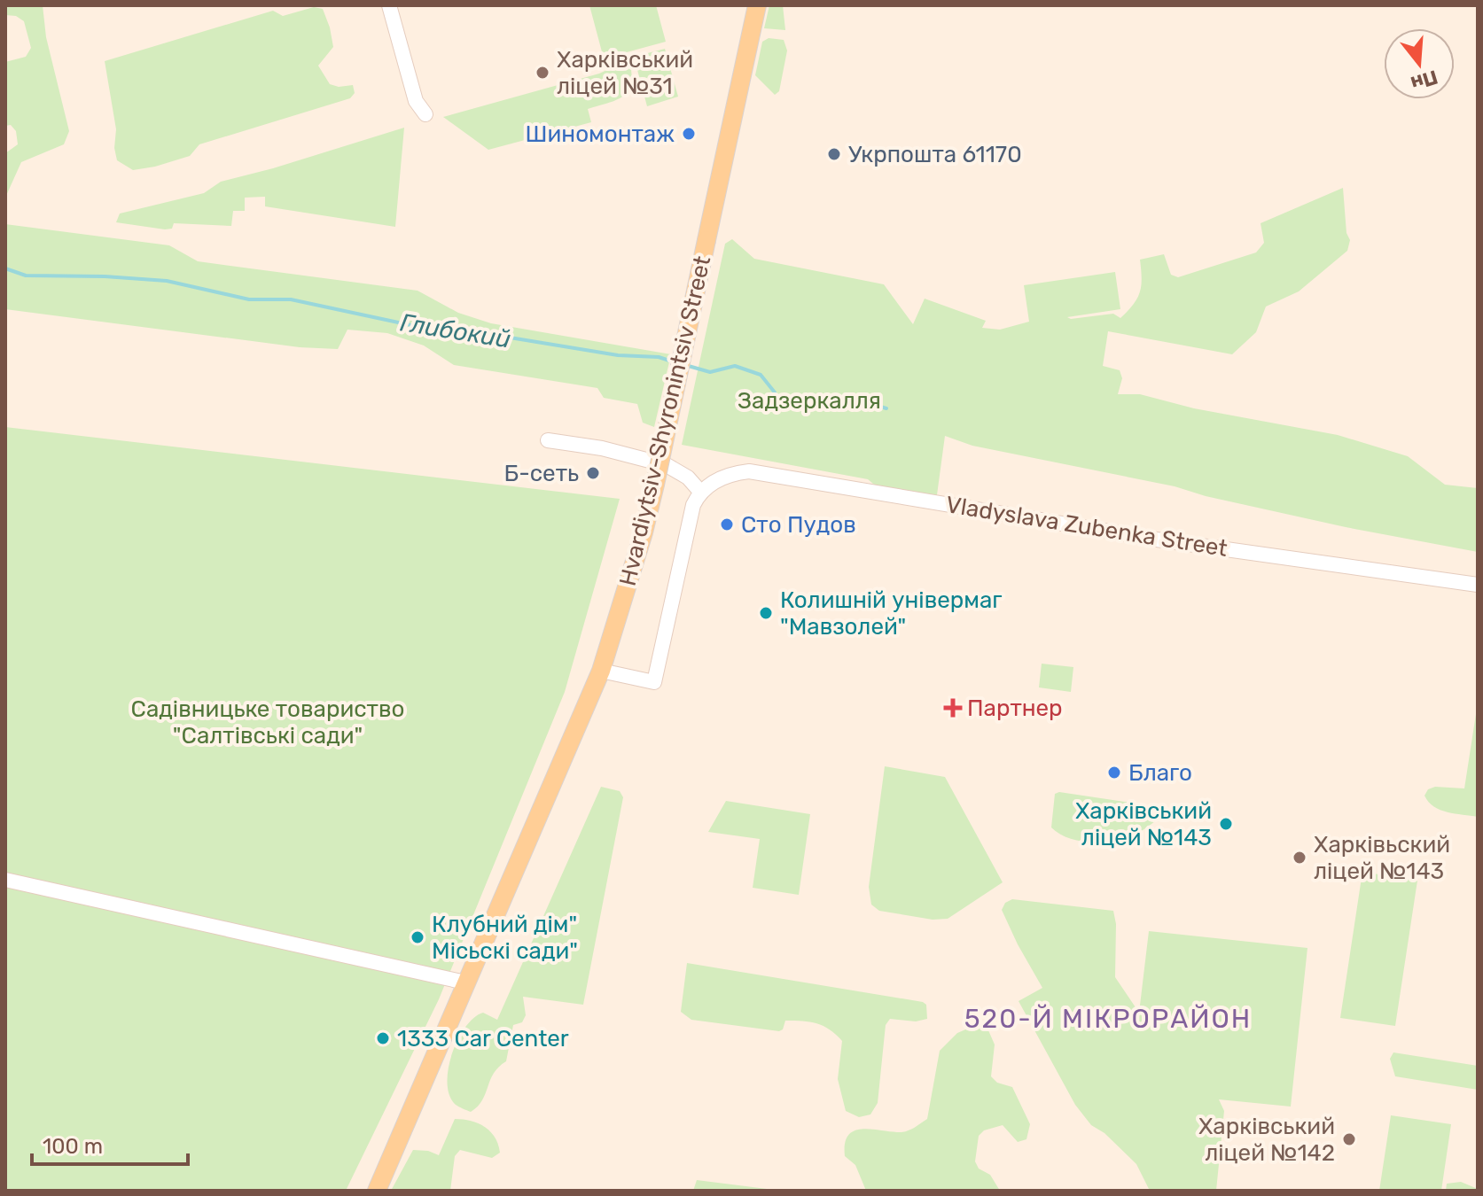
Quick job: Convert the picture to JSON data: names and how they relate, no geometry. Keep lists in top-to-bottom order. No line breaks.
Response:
{"streets":{"main road":["Hvardiytsiv-Shyronintsiv Street"],"street":["Vladyslava Zubenka Street"]},"districts":["520-Й МІКРОРАЙОН"],"water":["Глибокий"],"parks":["Задзеркалля","Садівницьке товариство \"Салтівські сади\""],"places":{"other":["Харківський ліцей №31","Шиномонтаж","Укрпошта 61170","Б-сеть","Сто Пудов","Колишній універмаг \"Мавзолей\"","Благо","Харківський ліцей №143","Харківьский ліцей №143","Клубний дім\" Місьскі сади\"","1333 Car Center","Харківський ліцей №142"],"health":["Партнер"]},"scale_bar":"100 m","north":"bottom"}
